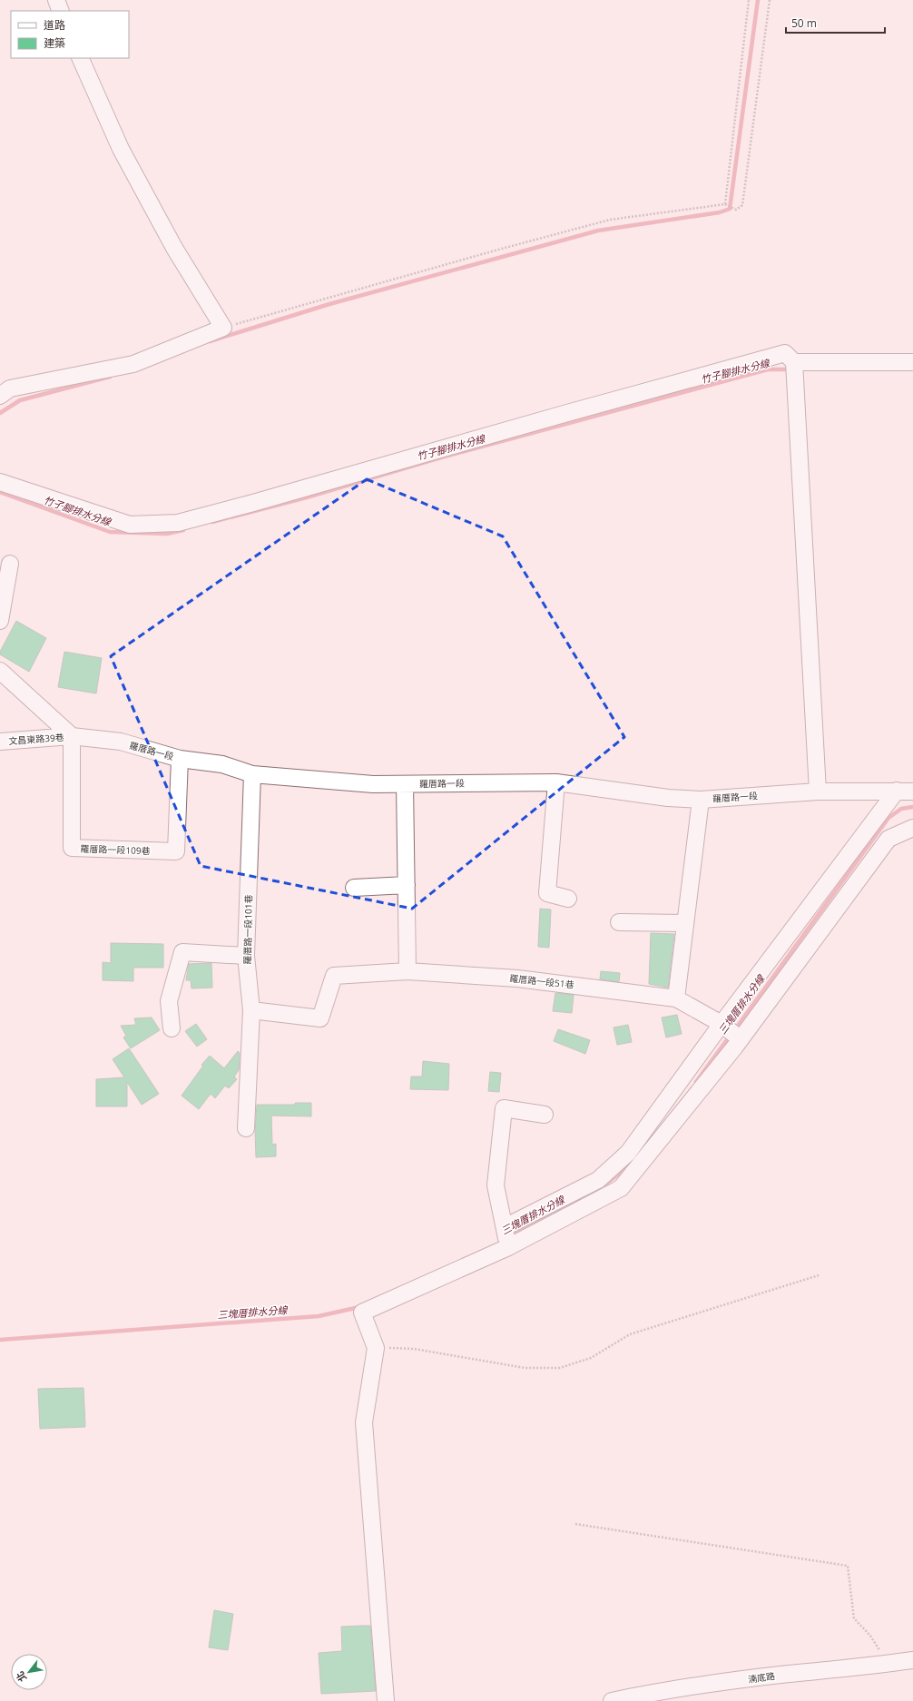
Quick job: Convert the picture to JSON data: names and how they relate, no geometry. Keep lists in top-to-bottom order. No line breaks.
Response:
{"streets":{"street":["文昌東路39巷","羅厝路一段","羅厝路一段109巷","羅厝路一段101巷","羅厝路一段51巷","湳底路"]},"crossings":[["文昌東路39巷","羅厝路一段"],["文昌東路39巷","羅厝路一段109巷"],["羅厝路一段","羅厝路一段109巷"],["羅厝路一段","羅厝路一段101巷"],["羅厝路一段101巷","羅厝路一段51巷"]],"water":["竹子腳排水分線","三塊厝排水分線"],"legend":["道路","建築"],"scale_bar":"50 m","north":"bottom left"}
